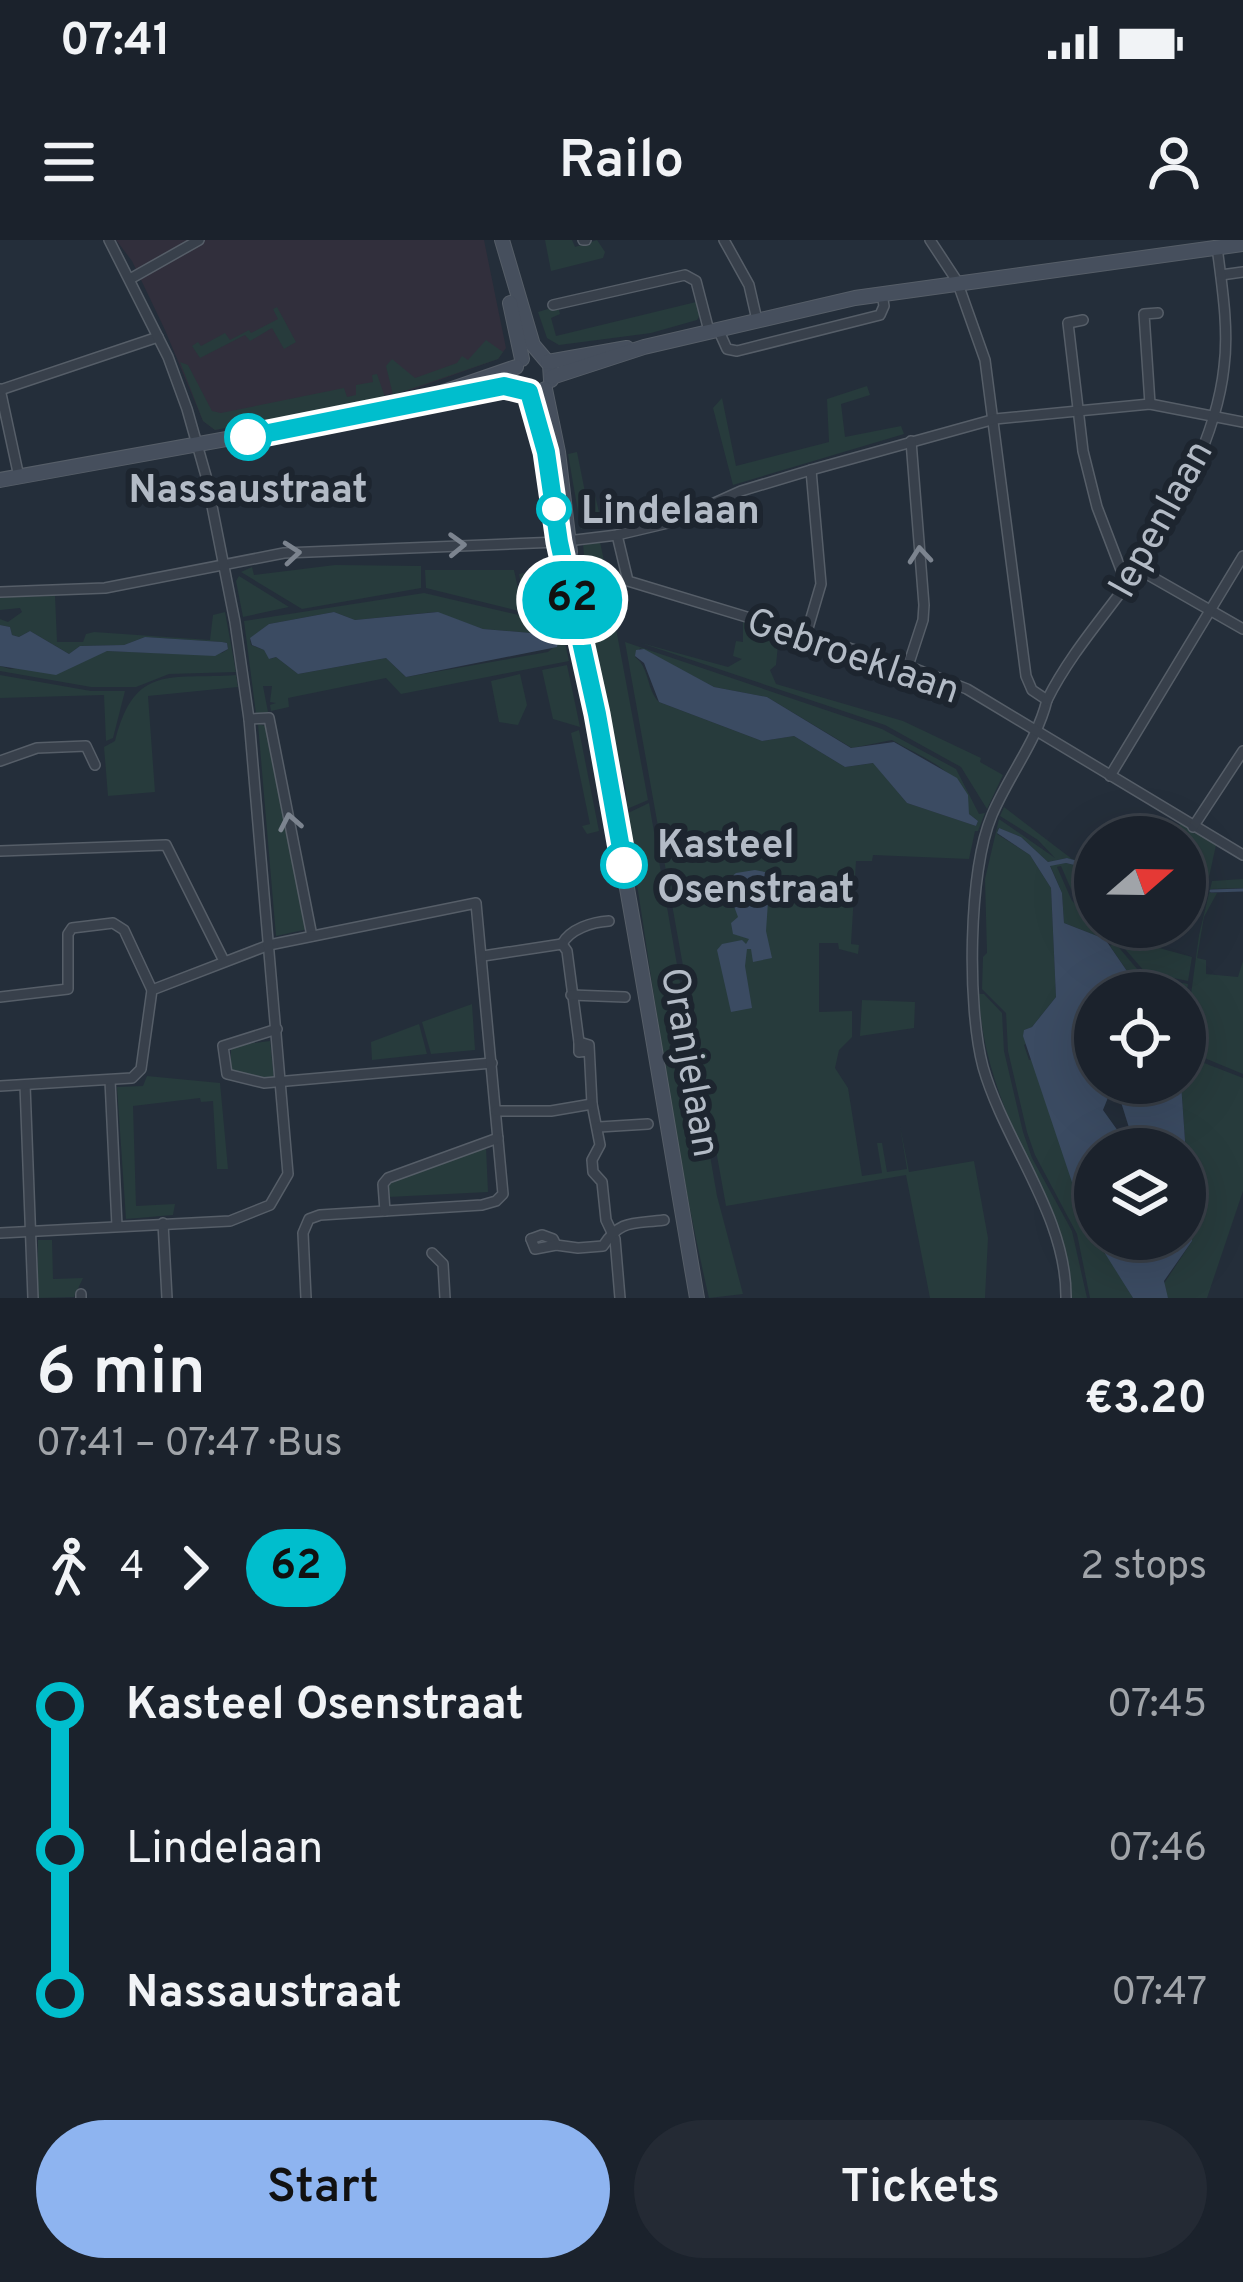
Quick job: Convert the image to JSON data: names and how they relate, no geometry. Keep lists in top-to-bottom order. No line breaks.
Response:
{"streets":{"street":["Iepenlaan","Gebroeklaan","Oranjelaan"]},"crossings":[["Iepenlaan","Gebroeklaan"]],"places":["Nassaustraat","Lindelaan","Kasteel Osenstraat"],"lines":["bus line 62"],"north":"right","page":{"status":"07:41","header":"Railo","on_map":"62","heading":["6 min","07:41 – 07:47 · Bus","€3.20"],"legs":["4","62","2 stops"],"list":[{"name":"Kasteel Osenstraat","value":"07:45"},{"name":"Lindelaan","value":"07:46"},{"name":"Nassaustraat","value":"07:47"}],"buttons":["Start","Tickets"]}}
